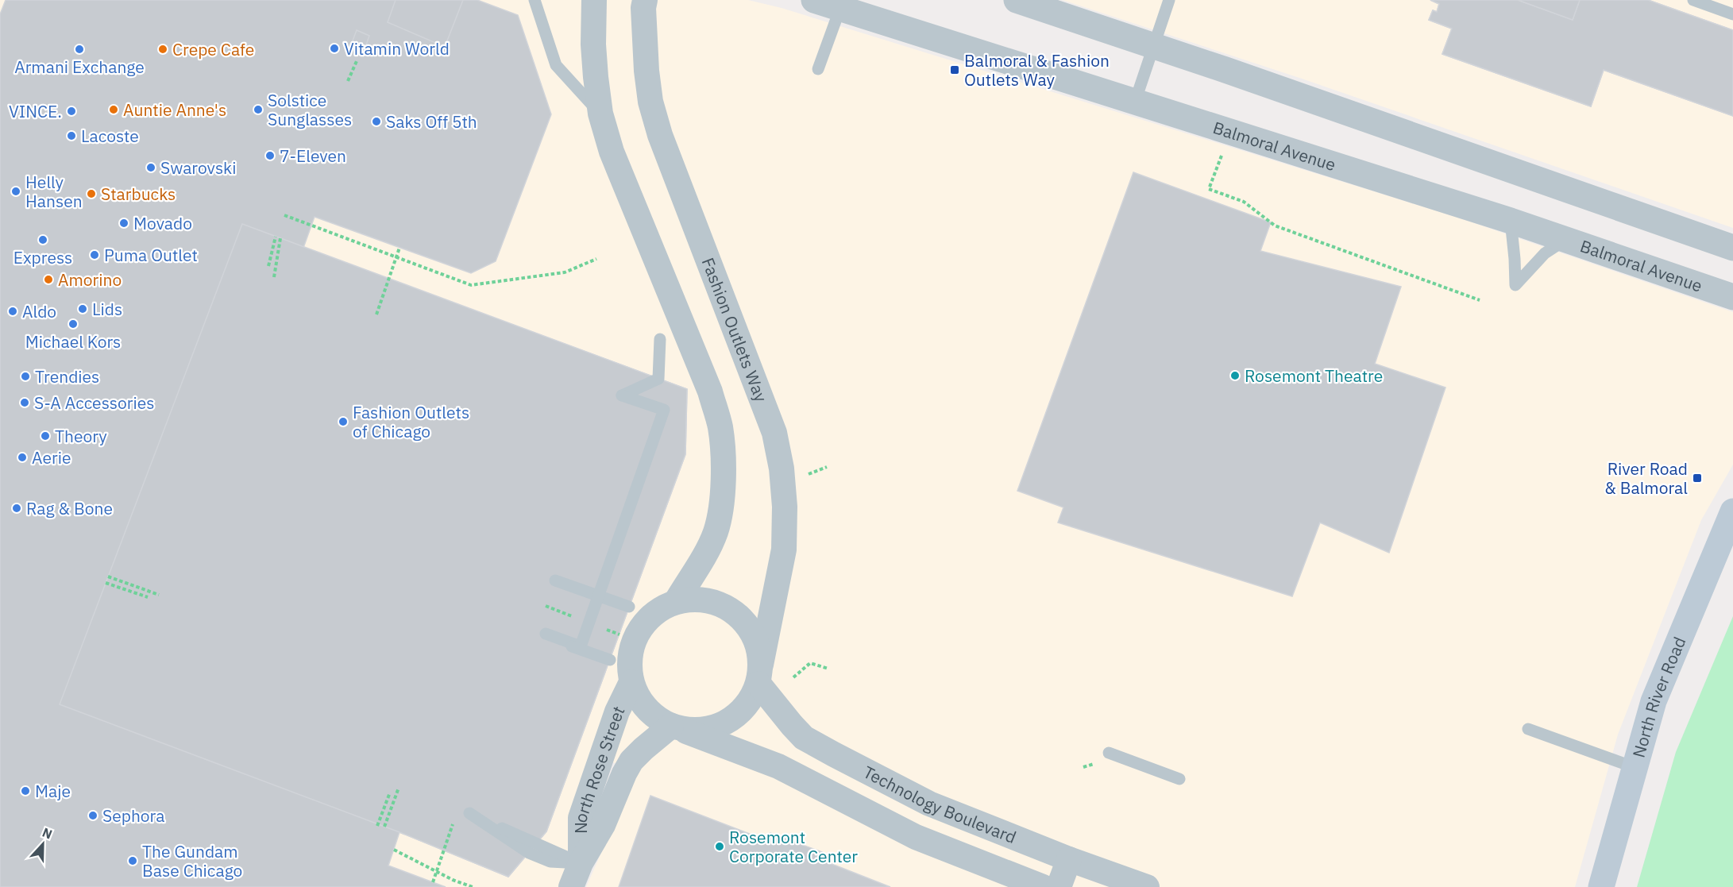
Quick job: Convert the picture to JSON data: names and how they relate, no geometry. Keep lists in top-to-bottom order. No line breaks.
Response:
{"streets":{"main road":["North River Road"],"street":["Balmoral Avenue","Fashion Outlets Way","North Rose Street","Technology Boulevard"]},"crossings":[["Fashion Outlets Way","North Rose Street"],["Fashion Outlets Way","Technology Boulevard"],["North Rose Street","Technology Boulevard"]],"places":{"other":["Vitamin World","Armani Exchange","Crepe Cafe","Auntie Anne's","Solstice Sunglasses","VINCE.","Saks Off 5th","Lacoste","7-Eleven","Swarovski","Helly Hansen","Starbucks","Movado","Express","Puma Outlet","Amorino","Lids","Aldo","Michael Kors","Rosemont Theatre","Trendies","S-A Accessories","Fashion Outlets of Chicago","Theory","Aerie","Rag & Bone","Maje","Sephora","Rosemont Corporate Center","The Gundam Base Chicago"],"transit":["Balmoral & Fashion Outlets Way","River Road & Balmoral"]},"north":"top"}
